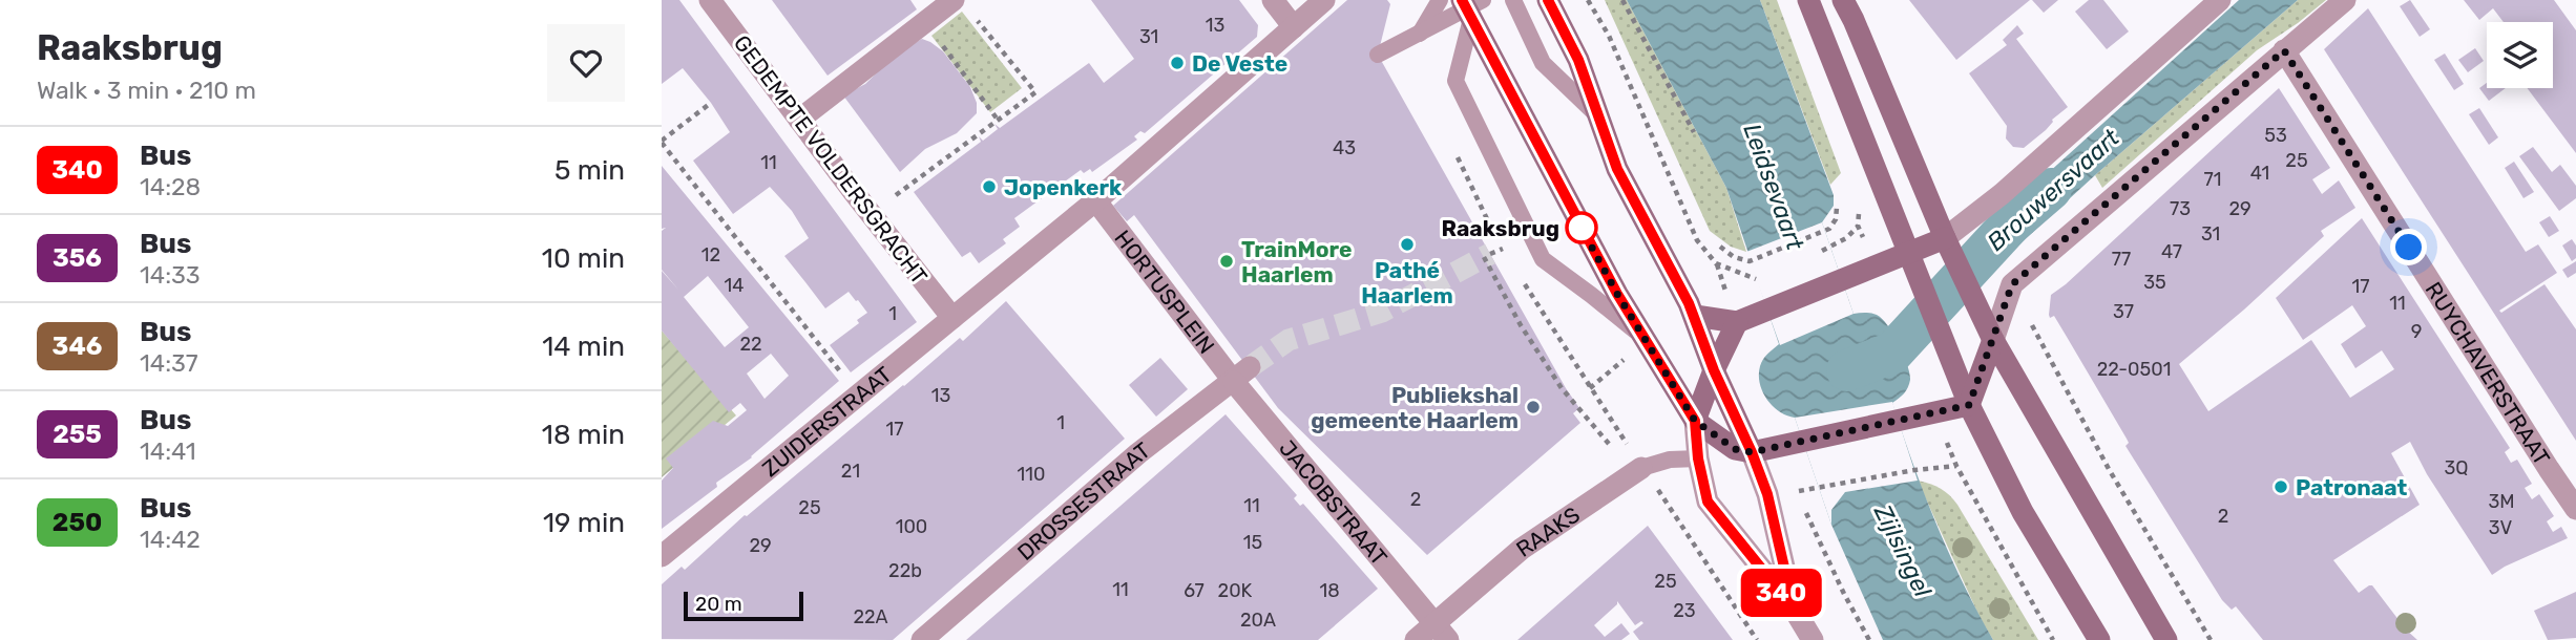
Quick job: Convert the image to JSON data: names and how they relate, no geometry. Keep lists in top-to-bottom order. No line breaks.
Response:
{"streets":{"street":["GEDEMPTE VOLDERSGRACHT","HORTUSPLEIN","RUYCHAVERSTRAAT","ZUIDERSTRAAT","DROSSESTRAAT","JACOBSTRAAT","RAAKS"]},"crossings":[["GEDEMPTE VOLDERSGRACHT","ZUIDERSTRAAT"],["HORTUSPLEIN","ZUIDERSTRAAT"],["HORTUSPLEIN","DROSSESTRAAT"],["HORTUSPLEIN","JACOBSTRAAT"],["DROSSESTRAAT","JACOBSTRAAT"],["JACOBSTRAAT","RAAKS"]],"water":["Leidsevaart","Brouwersvaart","Zijlsingel"],"places":["De Veste","Jopenkerk","Raaksbrug","Pathé Haarlem","TrainMore Haarlem","Publiekshal gemeente Haarlem","Patronaat"],"lines":["bus line 340"],"house_numbers":["13","31","53","43","25","11","41","71","73","29","31","47","12","77","35","14","17","11","37","1","9","22","22-0501","13","1","17","3Q","21","110","2","3M","11","25","2","100","3V","15","29","22b","25","11","67","20K","18","23","22A","20A"],"scale_bar":"20 m","page":{"heading":["Raaksbrug","Walk · 3 min · 210 m"],"on_map":"340","list":[{"mark":"340","name":"Bus","note":"14:28","value":"5 min"},{"mark":"356","name":"Bus","note":"14:33","value":"10 min"},{"mark":"346","name":"Bus","note":"14:37","value":"14 min"},{"mark":"255","name":"Bus","note":"14:41","value":"18 min"},{"mark":"250","name":"Bus","note":"14:42","value":"19 min"}],"scale":"20 m"}}
